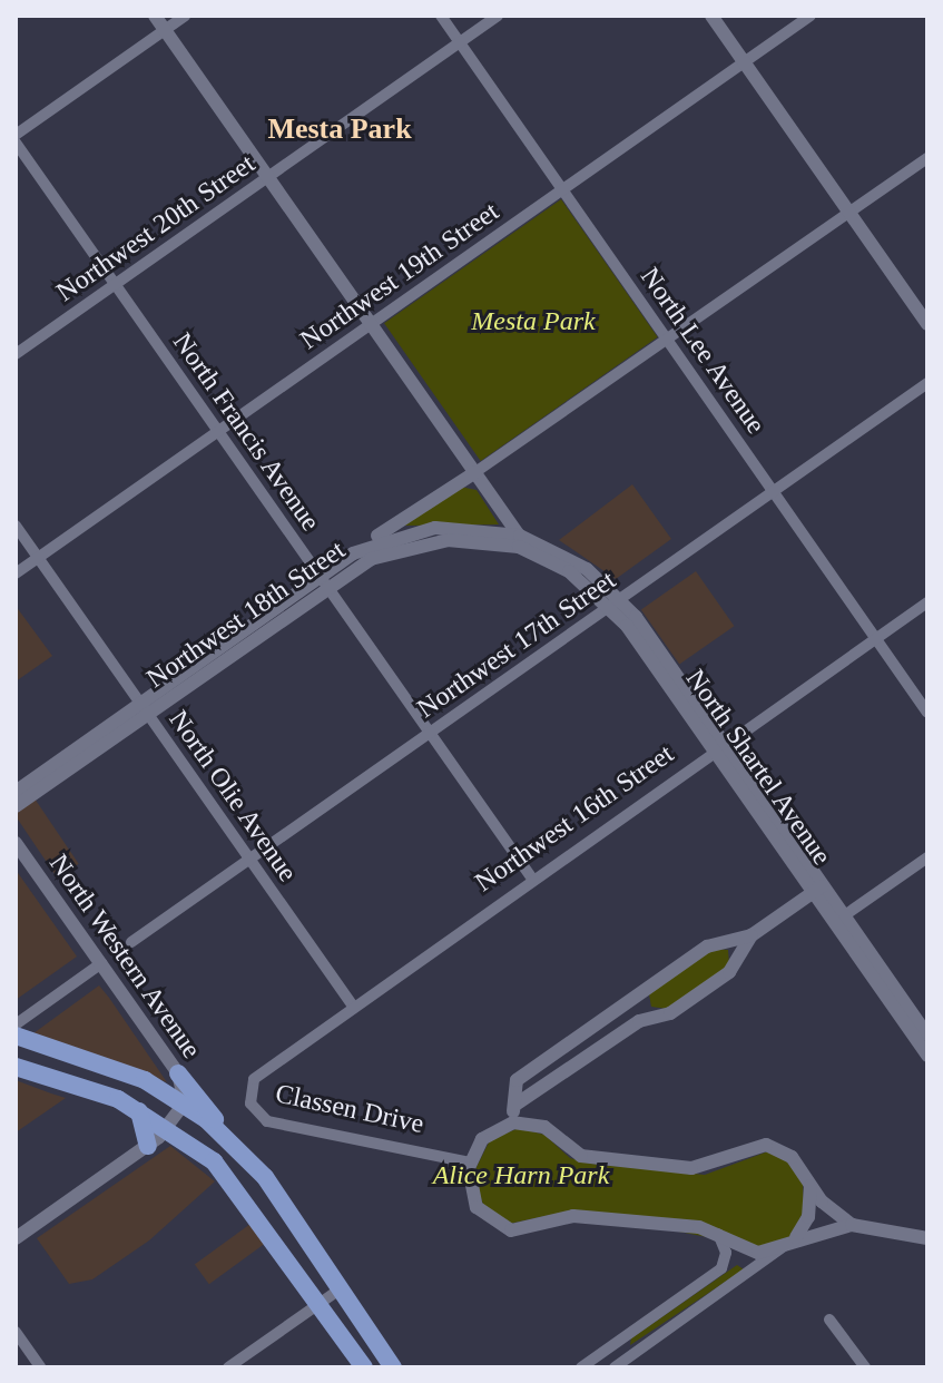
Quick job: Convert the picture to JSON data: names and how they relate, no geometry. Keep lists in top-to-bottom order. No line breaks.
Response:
{"streets":{"street":["Northwest 20th Street","Northwest 19th Street","North Lee Avenue","North Francis Avenue","Northwest 18th Street","Northwest 17th Street","North Shartel Avenue","North Olie Avenue","Northwest 16th Street","North Western Avenue","Classen Drive"]},"crossings":[["Northwest 20th Street","North Lee Avenue"],["Northwest 20th Street","North Francis Avenue"],["Northwest 20th Street","North Shartel Avenue"],["Northwest 19th Street","North Lee Avenue"],["Northwest 19th Street","North Francis Avenue"],["Northwest 19th Street","North Shartel Avenue"],["Northwest 19th Street","North Olie Avenue"],["North Lee Avenue","Northwest 17th Street"],["North Lee Avenue","Northwest 16th Street"],["North Francis Avenue","Northwest 18th Street"],["North Francis Avenue","Northwest 17th Street"],["North Francis Avenue","Northwest 16th Street"],["Northwest 18th Street","North Shartel Avenue"],["Northwest 18th Street","North Olie Avenue"],["Northwest 17th Street","North Shartel Avenue"],["Northwest 17th Street","North Olie Avenue"],["North Shartel Avenue","Northwest 16th Street"],["North Olie Avenue","Northwest 16th Street"],["Northwest 16th Street","Classen Drive"]],"districts":["Mesta Park"],"parks":["Mesta Park","Alice Harn Park"]}
